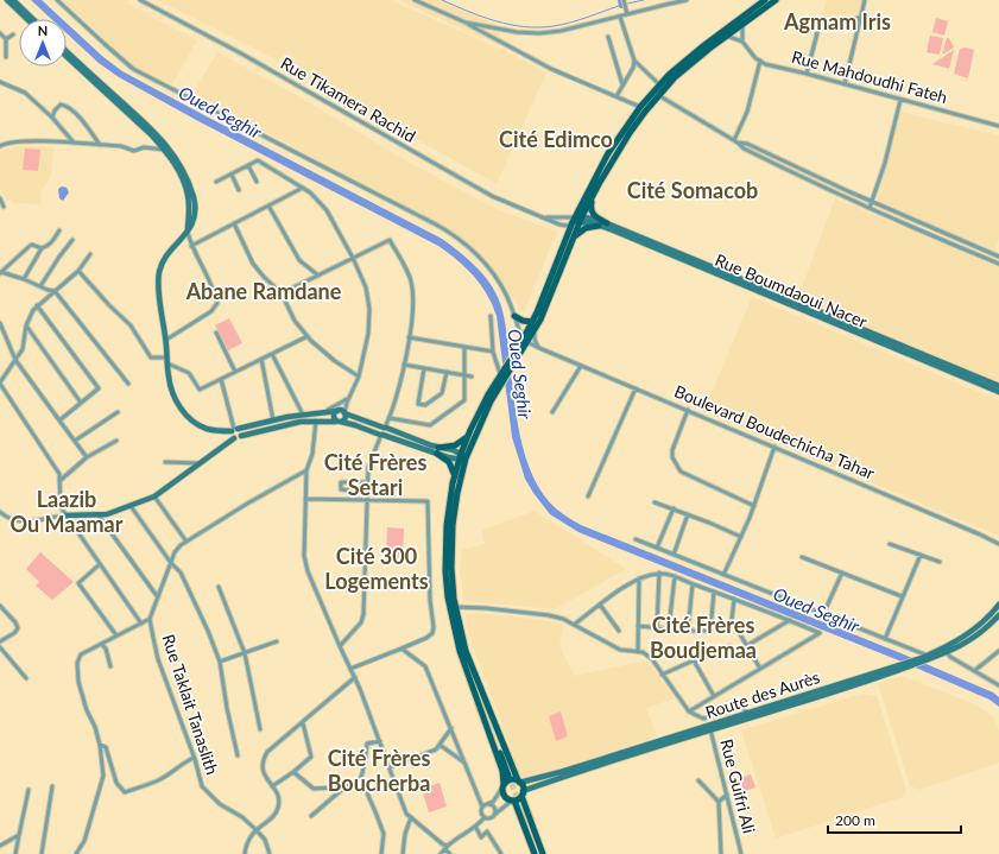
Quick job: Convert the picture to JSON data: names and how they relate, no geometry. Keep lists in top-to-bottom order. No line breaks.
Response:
{"streets":{"street":["Rue Mahdoudhi Fateh","Rue Tikamera Rachid","Rue Boumdaoui Nacer","Boulevard Boudechicha Tahar","Route des Aurès","Rue Taklait Tanaslith","Rue Guifri Ali"]},"crossings":[["Rue Tikamera Rachid","Rue Boumdaoui Nacer"],["Route des Aurès","Rue Guifri Ali"]],"districts":["Agmam Iris","Cité Edimco","Cité Somacob","Abane Ramdane","Cité Frères Setari","Laazib Ou Maamar","Cité 300 Logements","Cité Frères Boudjemaa","Cité Frères Boucherba"],"water":["Oued Seghir"],"scale_bar":"200 m","north":"top"}
